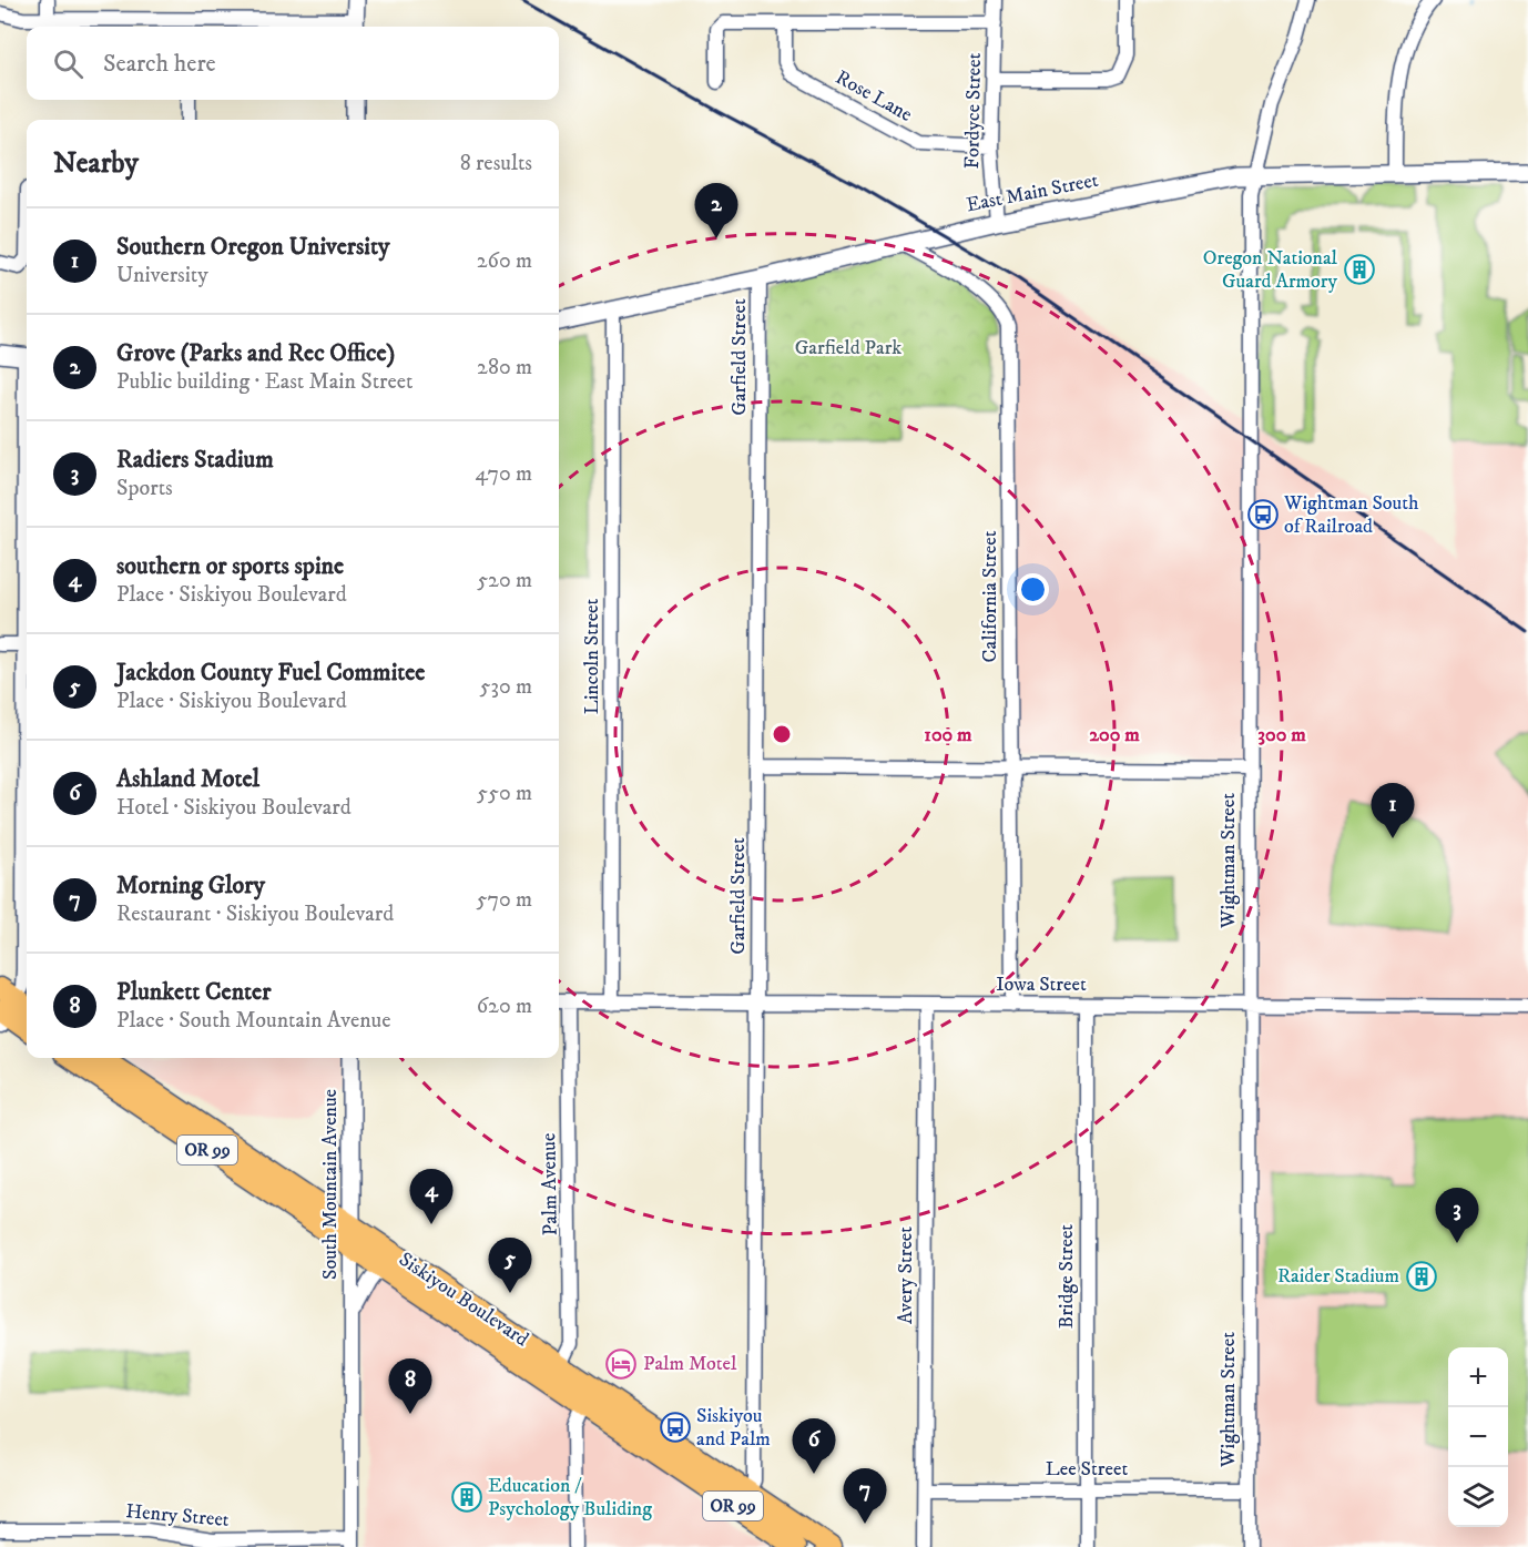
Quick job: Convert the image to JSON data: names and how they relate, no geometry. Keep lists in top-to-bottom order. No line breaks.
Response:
{"streets":{"main road":["OR 99","Siskiyou Boulevard"],"street":["Rose Lane","Fordyce Street","East Main Street","Garfield Street","California Street","Lincoln Street","Wightman Street","Iowa Street","South Mountain Avenue","Palm Avenue","Avery Street","Bridge Street","Lee Street","Henry Street"]},"crossings":[["Rose Lane","Fordyce Street"],["Fordyce Street","East Main Street"],["East Main Street","Garfield Street"],["East Main Street","California Street"],["East Main Street","Lincoln Street"],["East Main Street","Wightman Street"],["Garfield Street","Iowa Street"],["Garfield Street","Siskiyou Boulevard"],["California Street","Iowa Street"],["Lincoln Street","Iowa Street"],["Wightman Street","Iowa Street"],["Wightman Street","Lee Street"],["Iowa Street","Palm Avenue"],["Iowa Street","Avery Street"],["Iowa Street","Bridge Street"],["South Mountain Avenue","Siskiyou Boulevard"],["South Mountain Avenue","Henry Street"],["Palm Avenue","Siskiyou Boulevard"],["Avery Street","Lee Street"],["Bridge Street","Lee Street"]],"parks":["Garfield Park"],"places":{"building":["Oregon National Guard Armory","Raider Stadium","Education / Psychology Buliding"],"bus stop":["Wightman South of Railroad","Siskiyou and Palm"],"hotel":["Palm Motel"]},"page":{"search":"Search here","heading":["Nearby","8 results"],"pins":["2","1","4","3","5","8","6","7"],"list":[{"mark":"1","name":"Southern Oregon University","note":"University","value":"260 m"},{"mark":"2","name":"Grove (Parks and Rec Office)","note":"Public building · East Main Street","value":"280 m"},{"mark":"3","name":"Radiers Stadium","note":"Sports","value":"470 m"},{"mark":"4","name":"southern or sports spine","note":"Place · Siskiyou Boulevard","value":"520 m"},{"mark":"5","name":"Jackdon County Fuel Commitee","note":"Place · Siskiyou Boulevard","value":"530 m"},{"mark":"6","name":"Ashland Motel","note":"Hotel · Siskiyou Boulevard","value":"550 m"},{"mark":"7","name":"Morning Glory","note":"Restaurant · Siskiyou Boulevard","value":"570 m"},{"mark":"8","name":"Plunkett Center","note":"Place · South Mountain Avenue","value":"620 m"}],"map_buttons":["+","−"]},"rings":["100 m","200 m","300 m"]}
